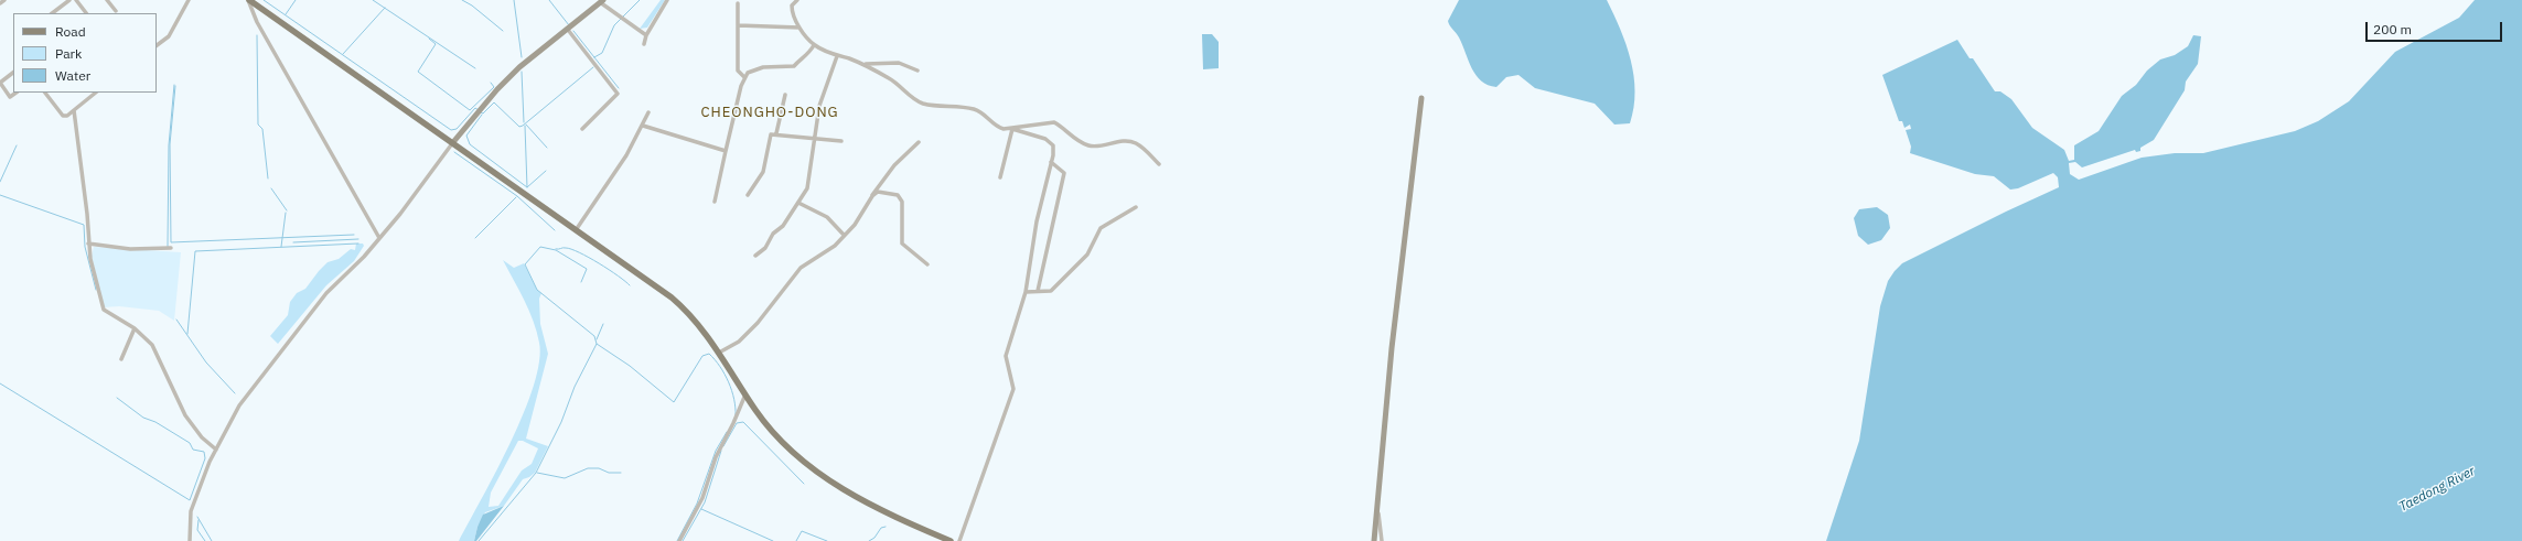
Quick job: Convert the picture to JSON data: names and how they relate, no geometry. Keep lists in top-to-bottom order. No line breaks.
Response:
{"districts":["CHEONGHO-DONG"],"water":["Taedong River"],"legend":["Road","Park","Water"],"scale_bar":"200 m"}
